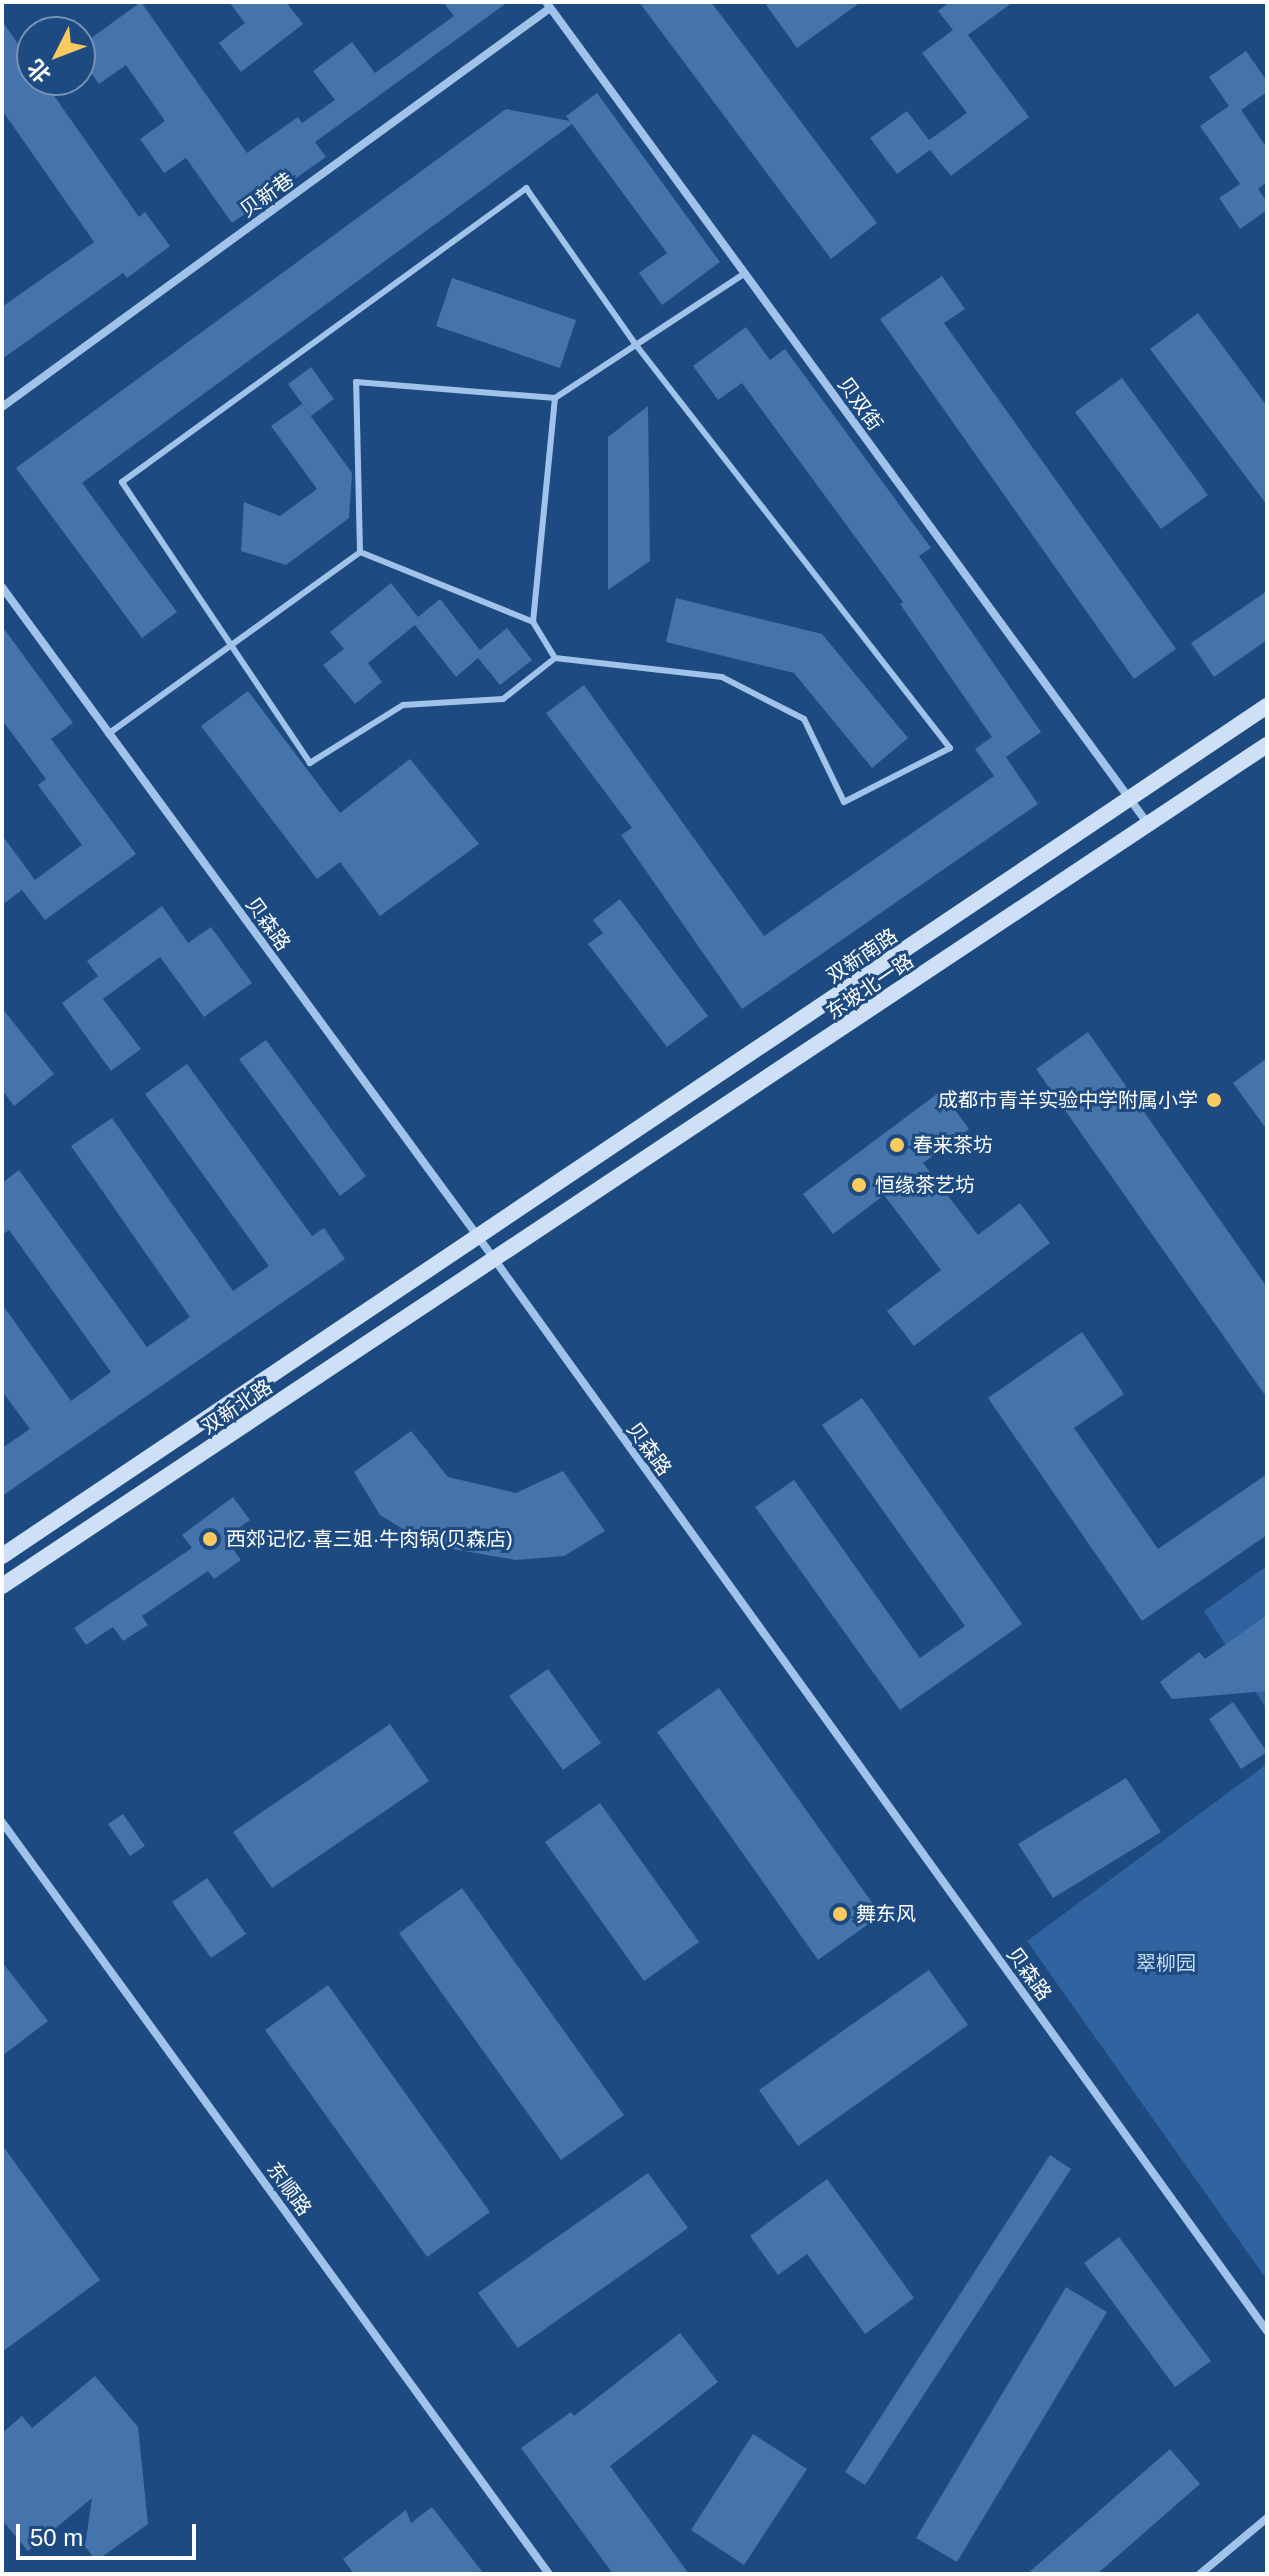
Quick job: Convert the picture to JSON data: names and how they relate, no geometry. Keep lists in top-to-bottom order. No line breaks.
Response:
{"streets":{"street":["贝新巷","贝双街","贝森路","双新南路","东坡北一路","双新北路","东顺路"]},"crossings":[["贝新巷","贝双街"],["贝双街","双新南路"],["贝双街","东坡北一路"],["贝森路","双新南路"],["贝森路","东坡北一路"],["贝森路","双新北路"],["双新南路","双新北路"],["东坡北一路","双新北路"]],"parks":["翠柳园"],"places":["成都市青羊实验中学附属小学","春来茶坊","恒缘茶艺坊","西郊记忆·喜三姐·牛肉锅(贝森店)","舞东风"],"scale_bar":"50 m","north":"bottom left"}
